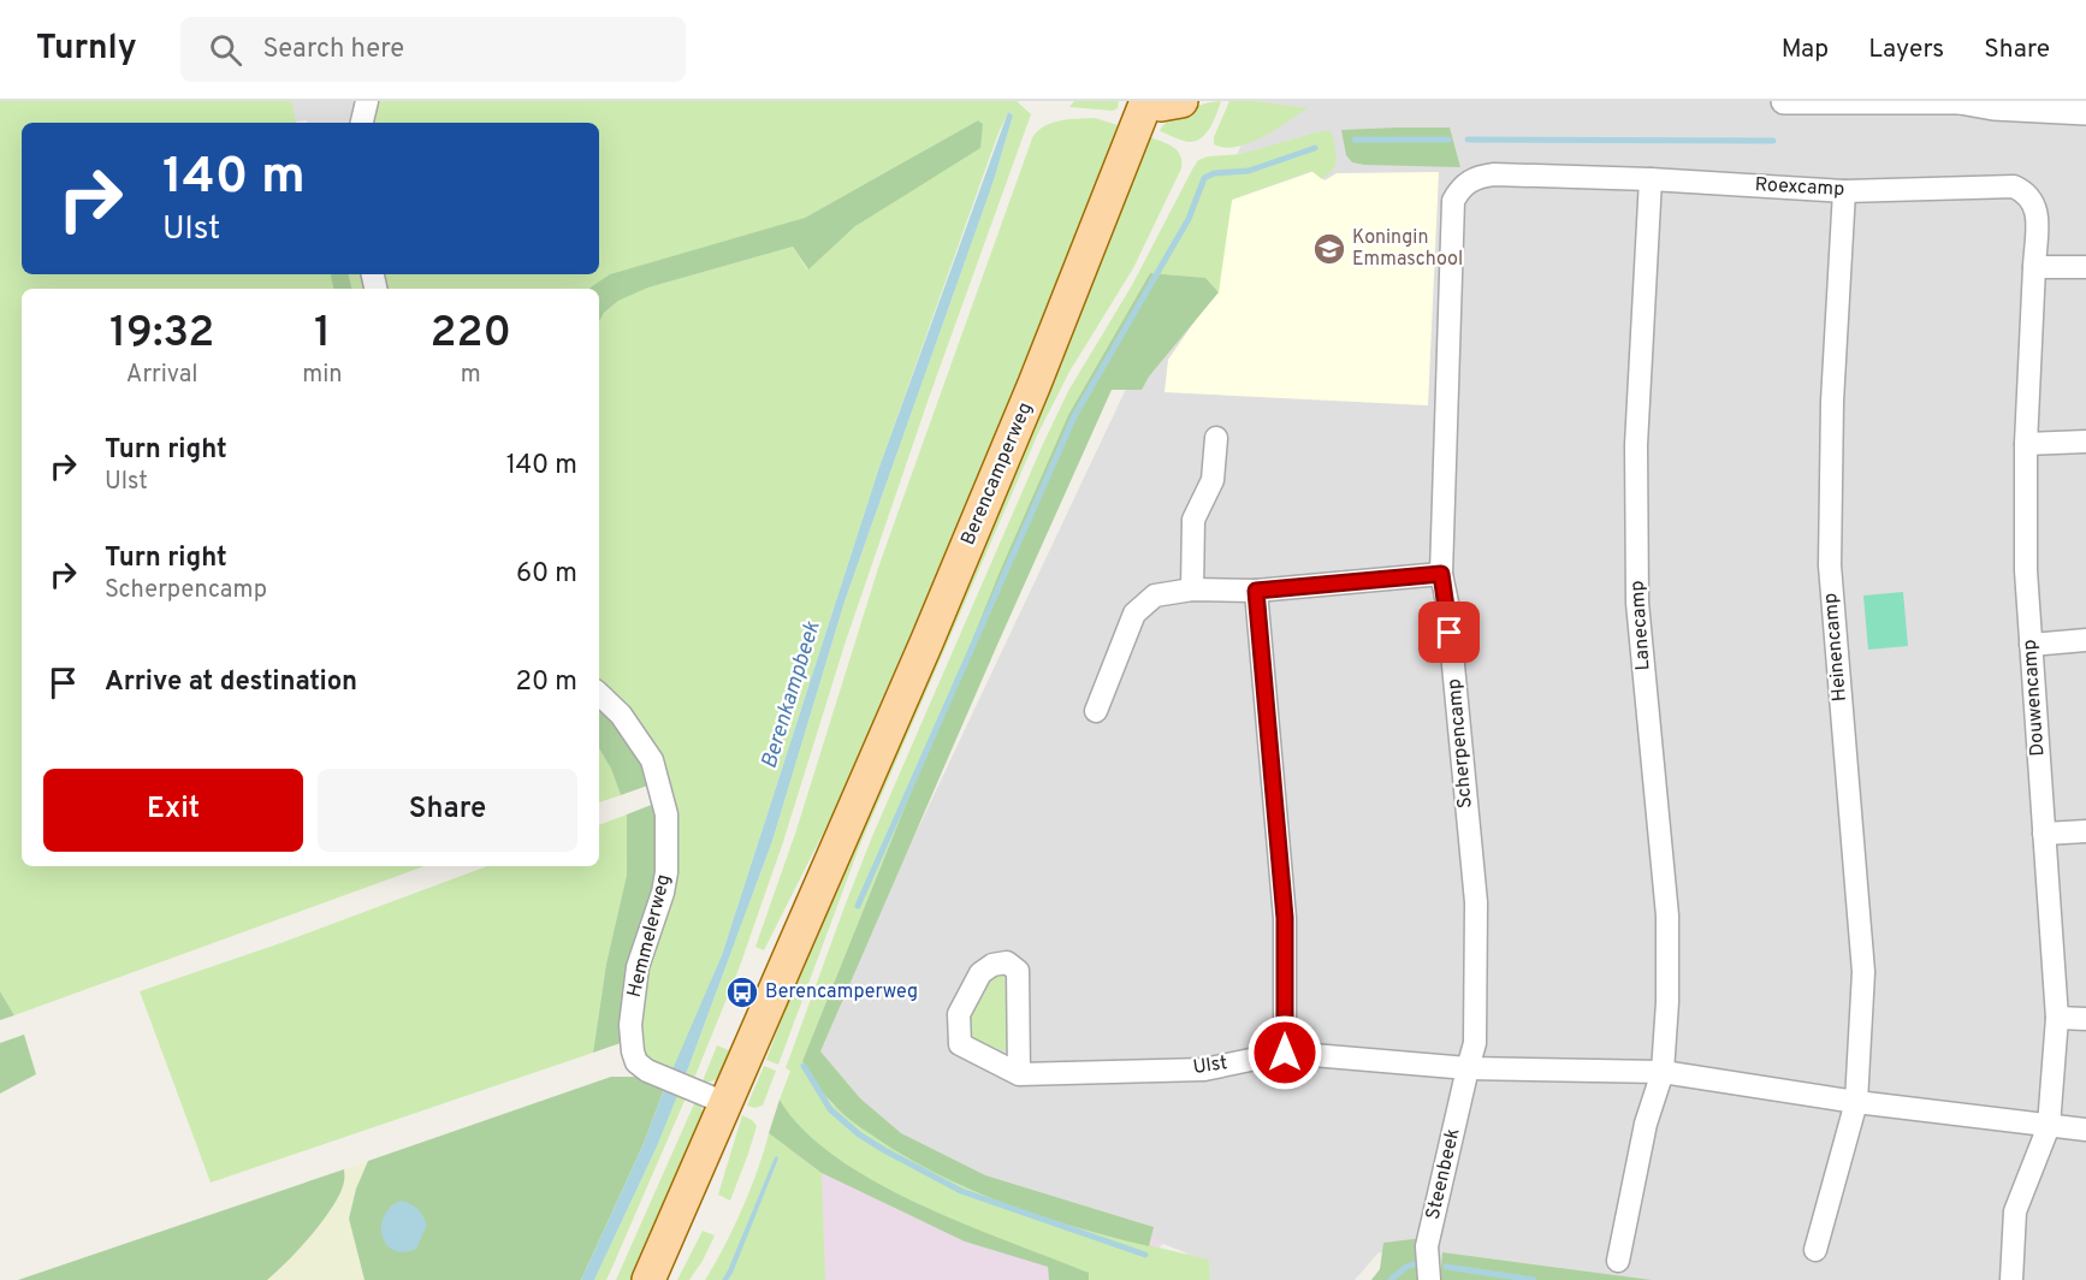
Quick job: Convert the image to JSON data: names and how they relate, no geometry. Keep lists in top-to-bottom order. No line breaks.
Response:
{"streets":{"main road":["Berencamperweg"],"street":["Roexcamp","Lanecamp","Heinencamp","Douwencamp","Scherpencamp","Hemmelerweg","Ulst","Steenbeek"]},"crossings":[["Roexcamp","Lanecamp"],["Roexcamp","Heinencamp"],["Roexcamp","Douwencamp"],["Roexcamp","Scherpencamp"],["Berencamperweg","Hemmelerweg"],["Scherpencamp","Steenbeek"]],"water":["Berenkampbeek"],"places":{"school or university":["Koningin Emmaschool"],"bus stop":["Berencamperweg"]},"page":{"header":"Turnly","search":"Search here","nav":["Map","Layers","Share"],"turn":["140 m","Ulst"],"eta":["19:32","Arrival","1","min","220","m"],"list":[{"name":"Turn right","note":"Ulst","value":"140 m"},{"name":"Turn right","note":"Scherpencamp","value":"60 m"},{"name":"Arrive at destination","value":"20 m"}],"buttons":["Exit","Share"]}}
